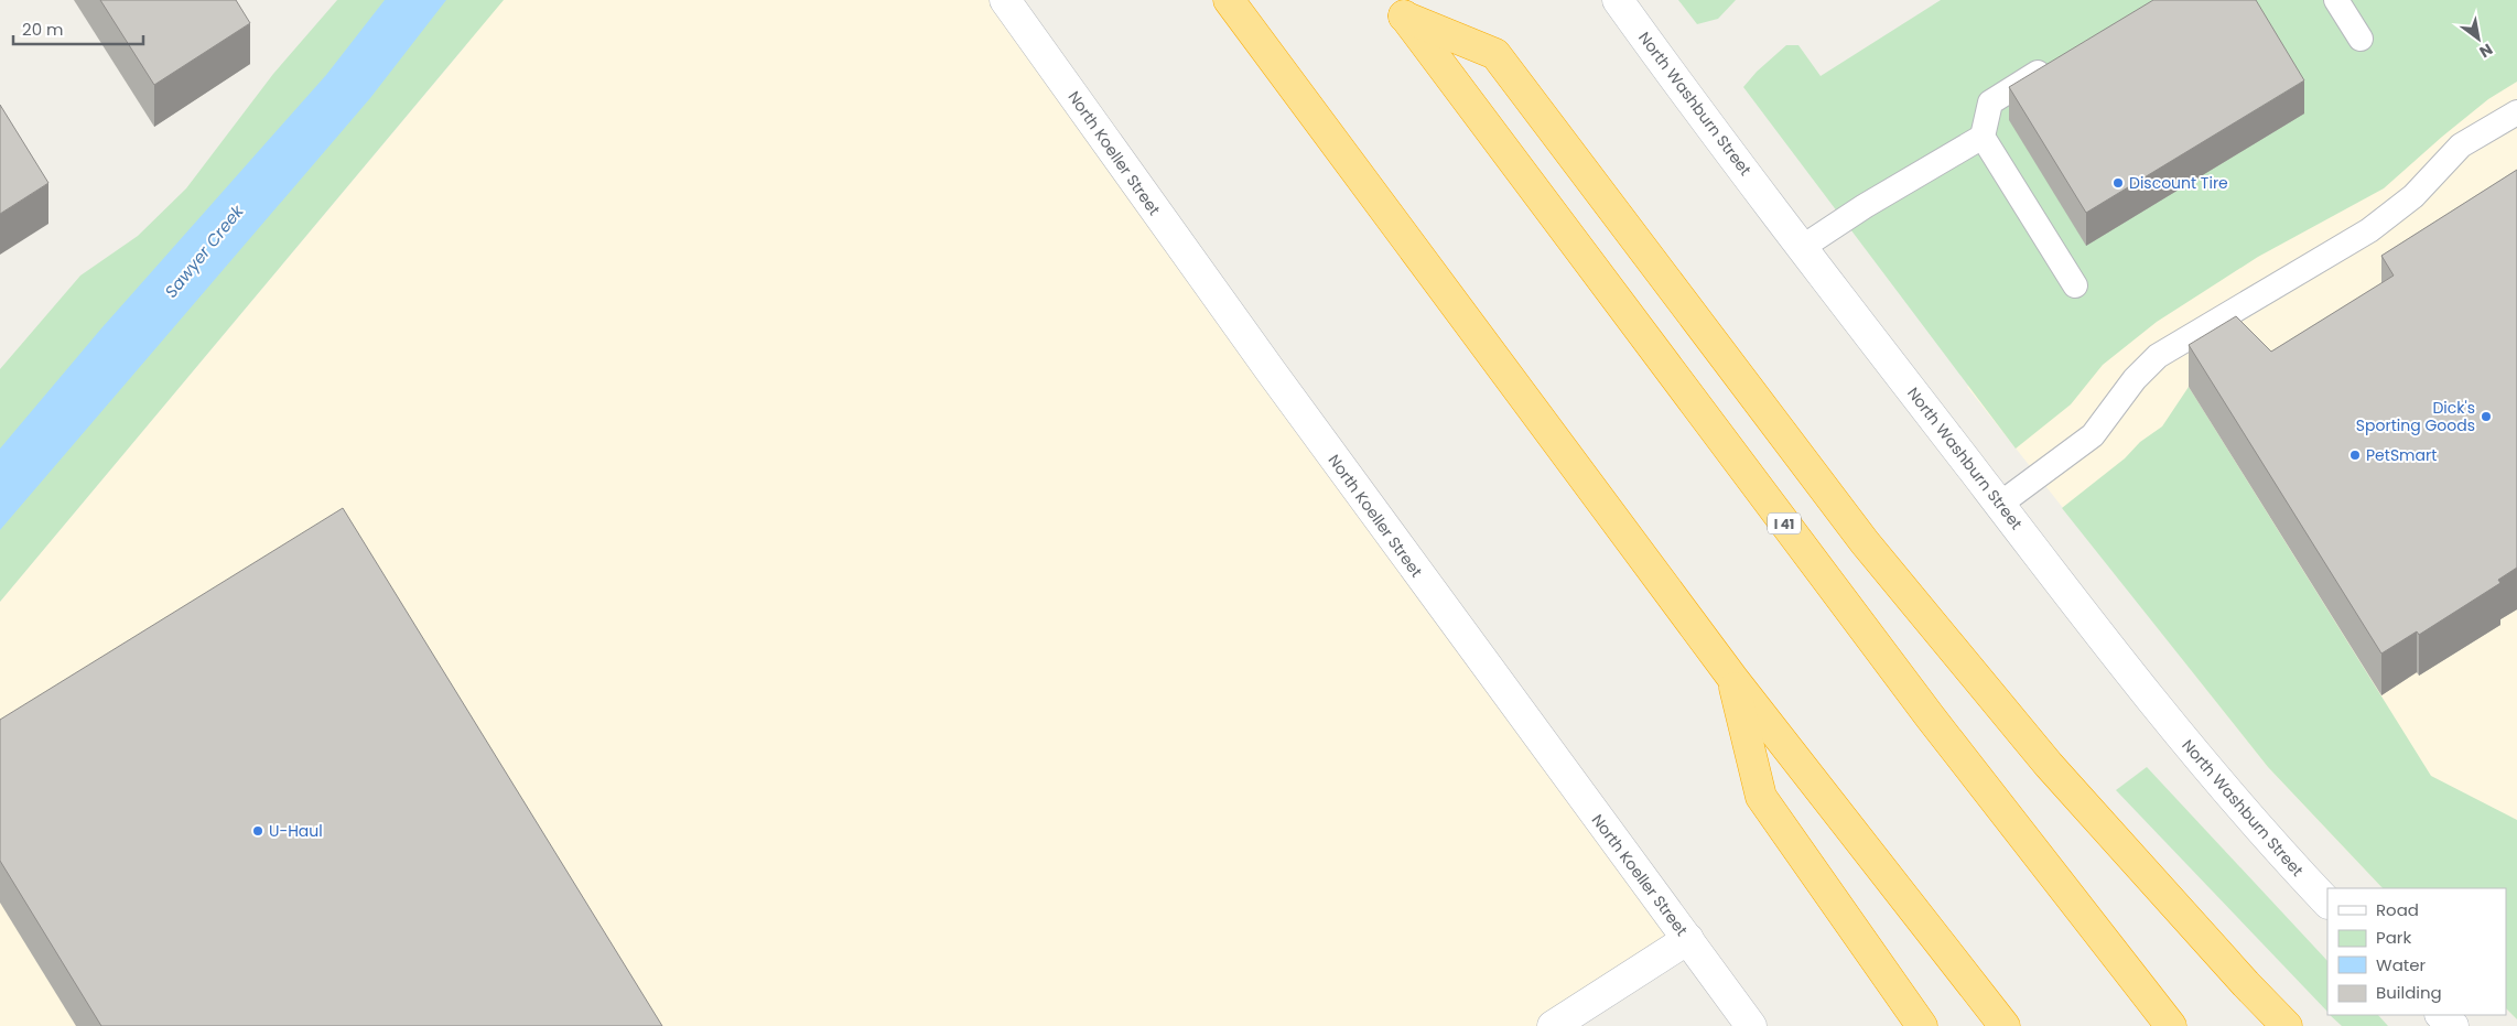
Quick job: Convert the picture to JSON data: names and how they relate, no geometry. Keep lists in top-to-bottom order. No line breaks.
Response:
{"streets":{"highway":["I 41"],"street":["North Washburn Street","North Koeller Street"]},"water":["Sawyer Creek"],"places":["Discount Tire","Dick's Sporting Goods","PetSmart","U-Haul"],"legend":["Road","Park","Water","Building"],"scale_bar":"20 m","north":"bottom right"}
